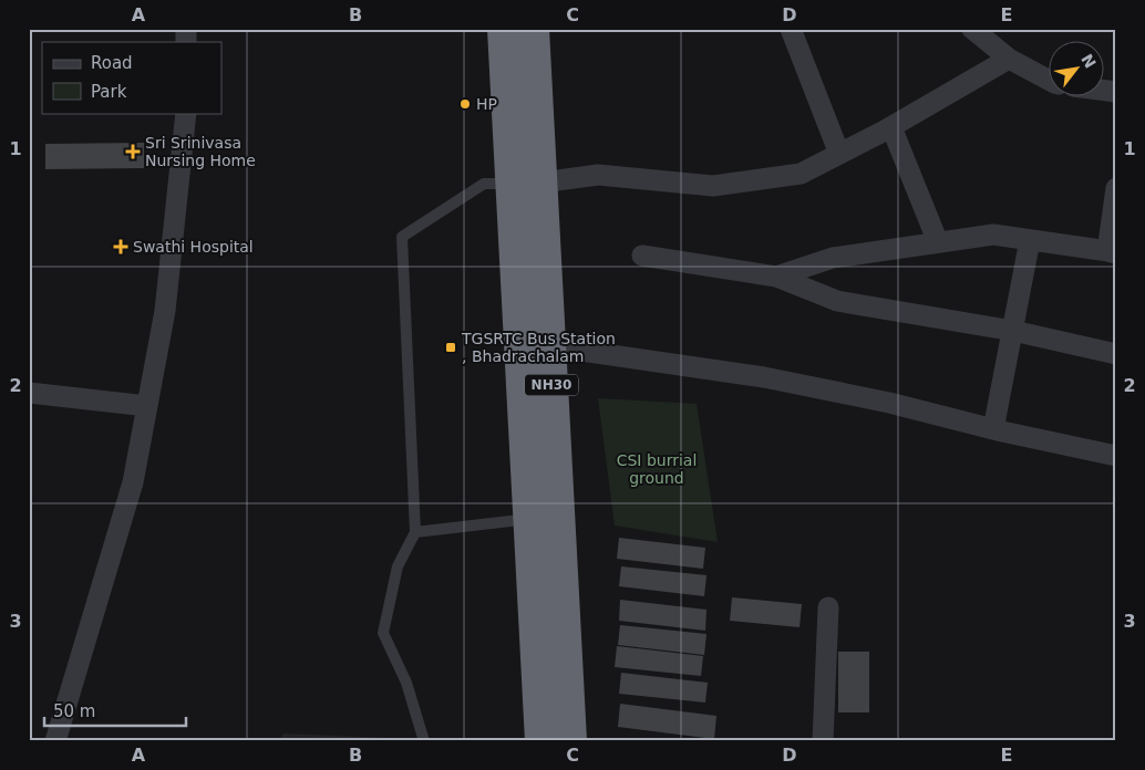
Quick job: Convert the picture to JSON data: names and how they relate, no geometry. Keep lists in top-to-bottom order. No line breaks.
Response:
{"streets":{"highway":["NH30"]},"parks":["CSI burrial ground"],"places":{"other":["HP"],"health":["Sri Srinivasa Nursing Home","Swathi Hospital"],"transit":["TGSRTC Bus Station , Bhadrachalam"]},"legend":["Road","Park"],"scale_bar":"50 m","north":"top right","grid":{"columns":["A","B","C","D","E"],"rows":["1","2","3"]}}
